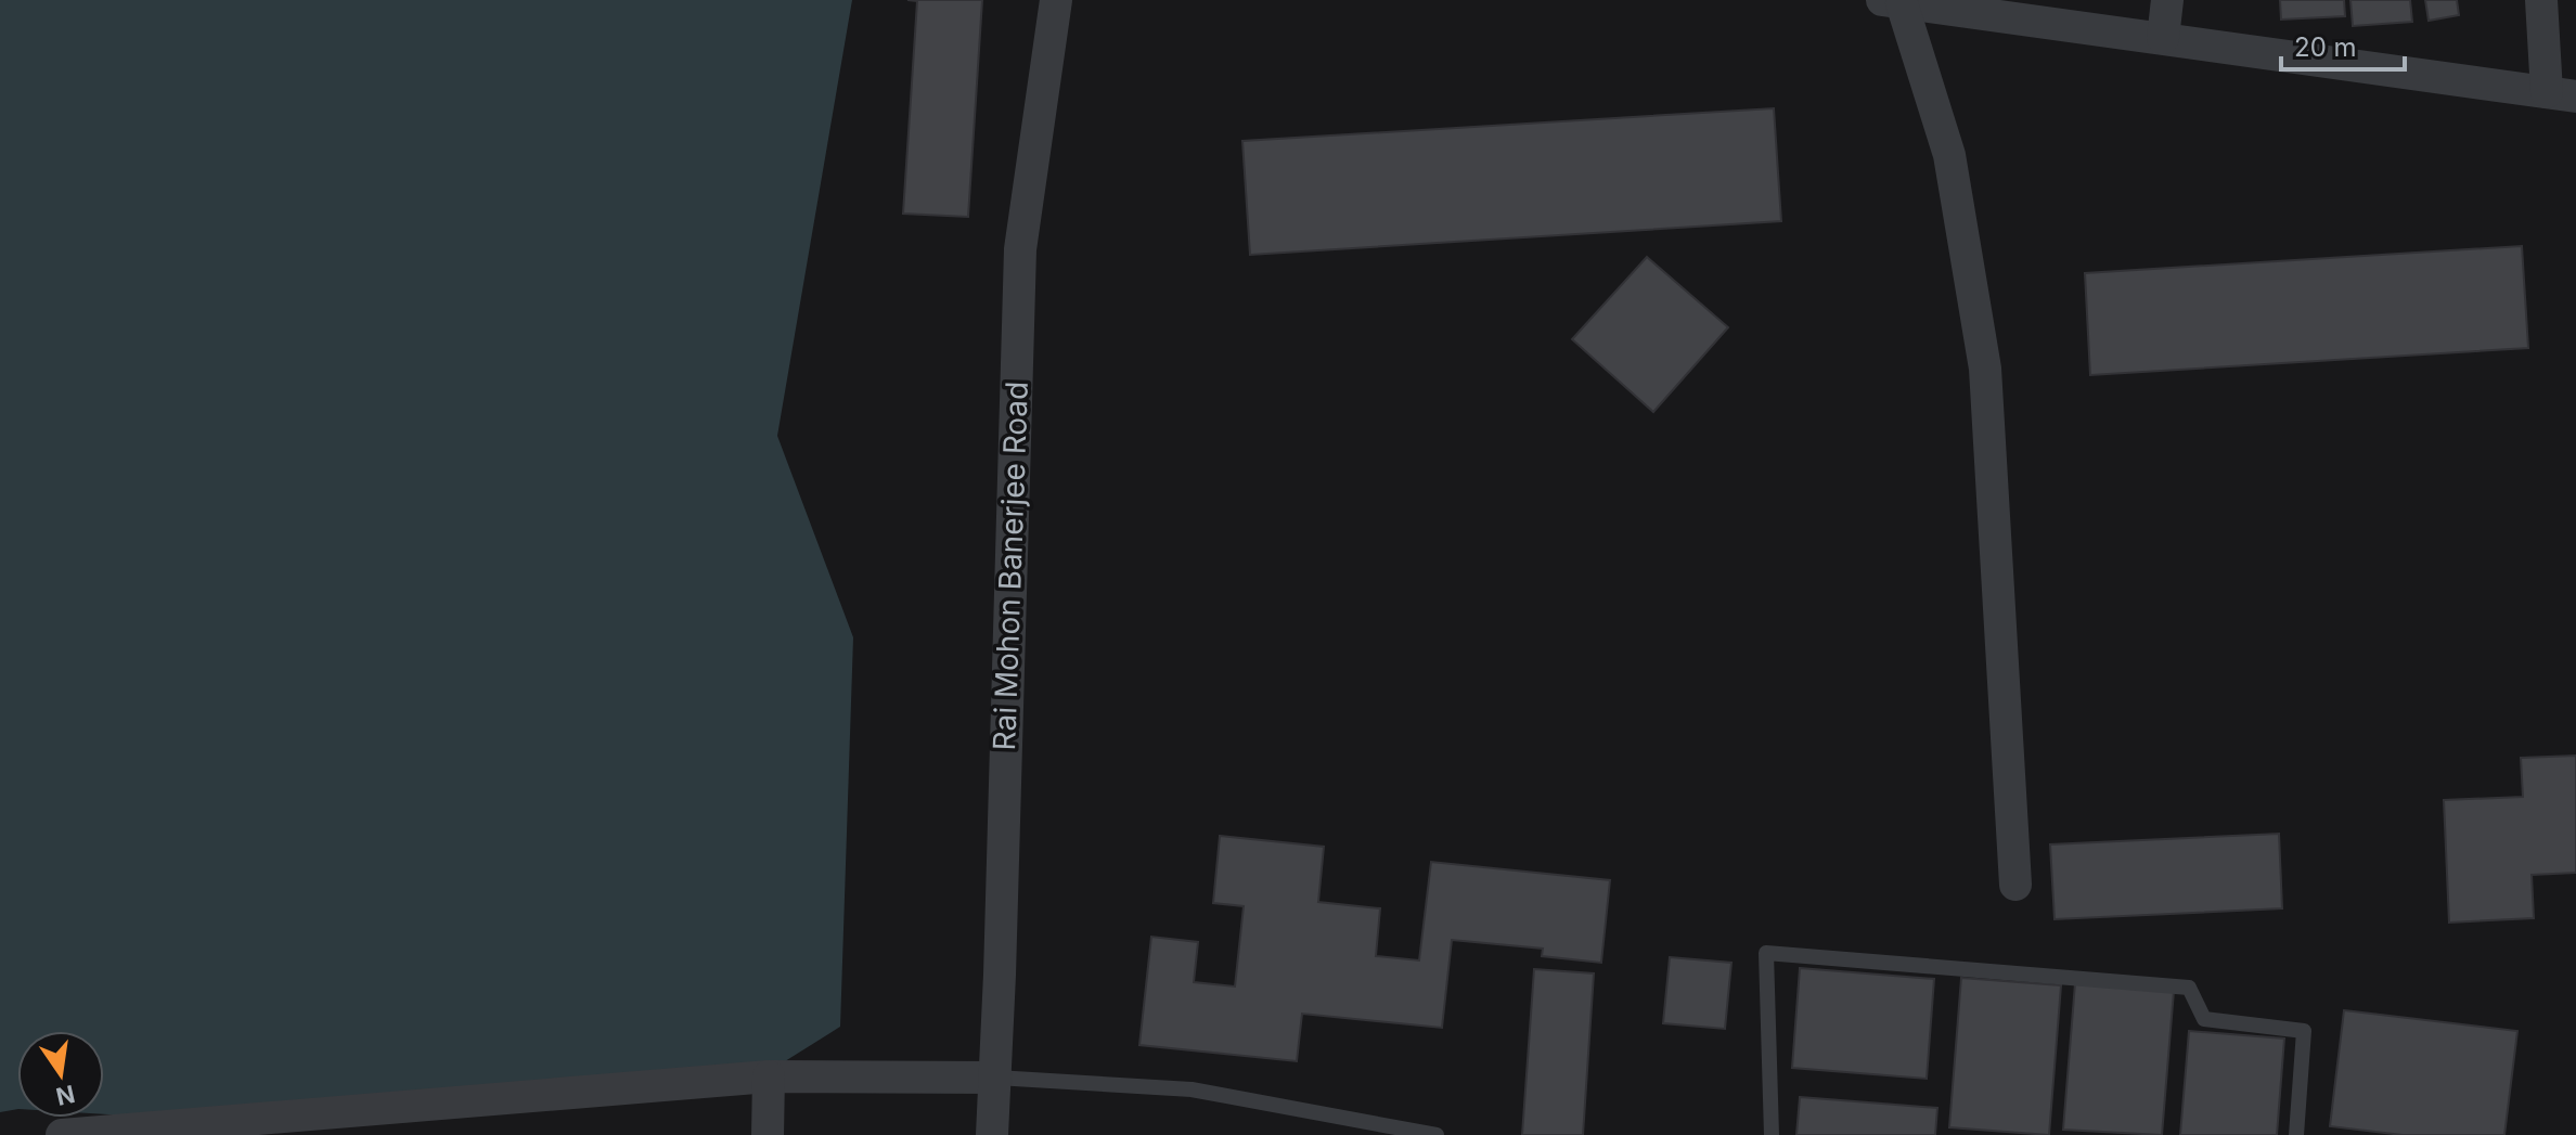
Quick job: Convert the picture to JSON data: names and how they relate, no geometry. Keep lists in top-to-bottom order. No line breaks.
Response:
{"streets":{"street":["Rai Mohon Banerjee Road"]},"scale_bar":"20 m","north":"bottom"}
